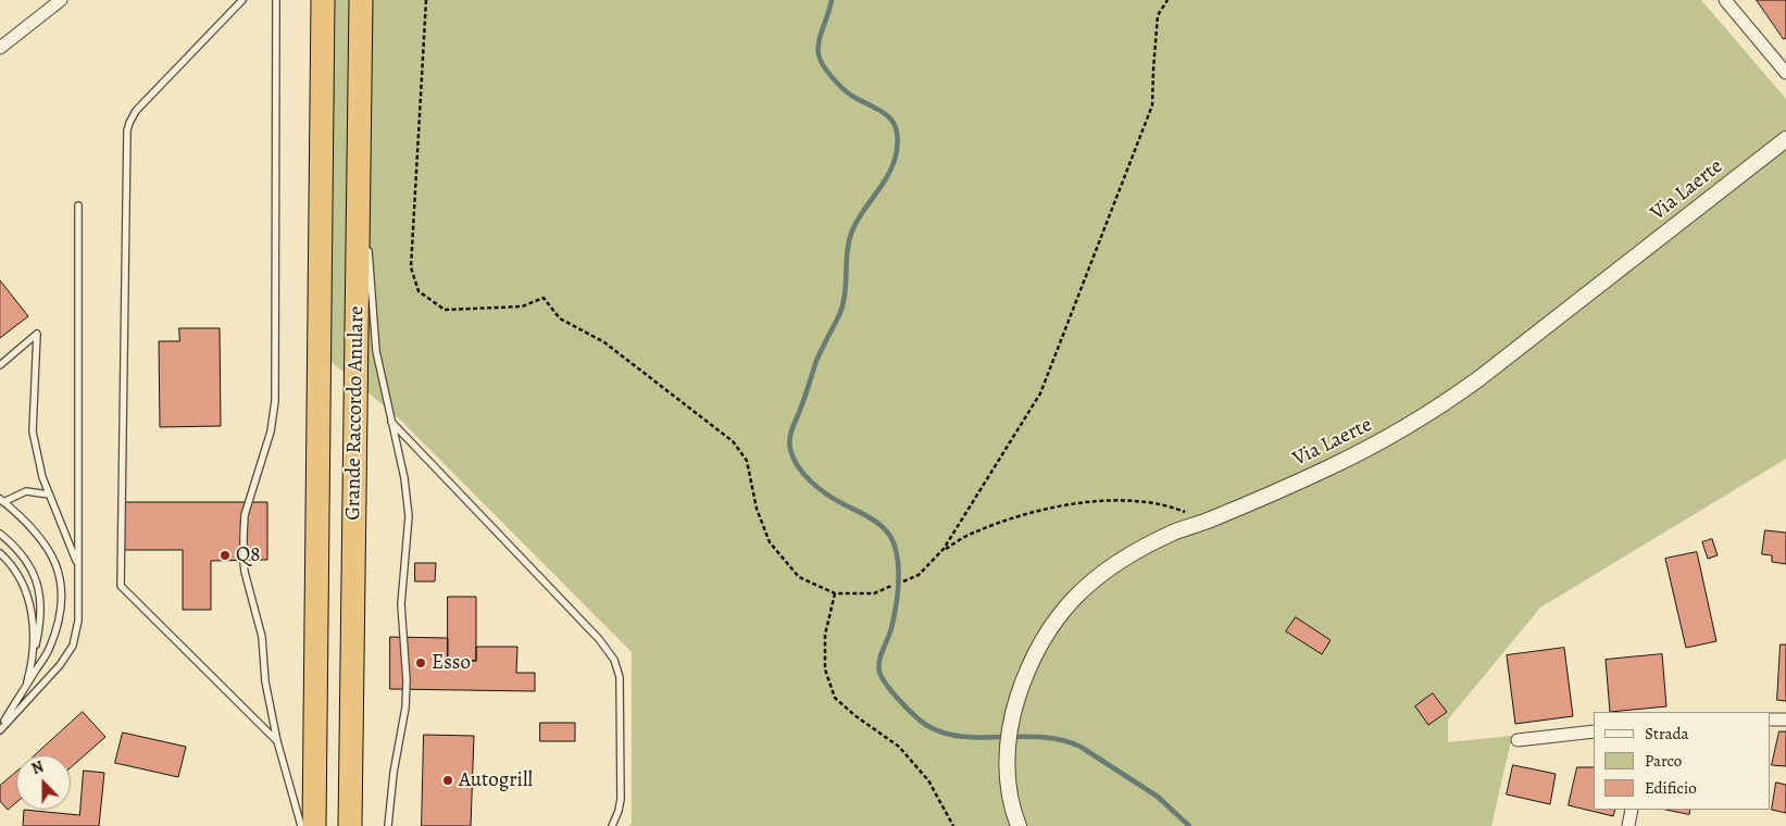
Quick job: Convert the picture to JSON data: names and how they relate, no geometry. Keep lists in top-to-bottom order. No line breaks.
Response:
{"streets":{"highway":["Grande Raccordo Anulare"],"street":["Via Laerte"]},"places":["Q8","Esso","Autogrill"],"legend":["Strada","Parco","Edificio"],"north":"top"}
